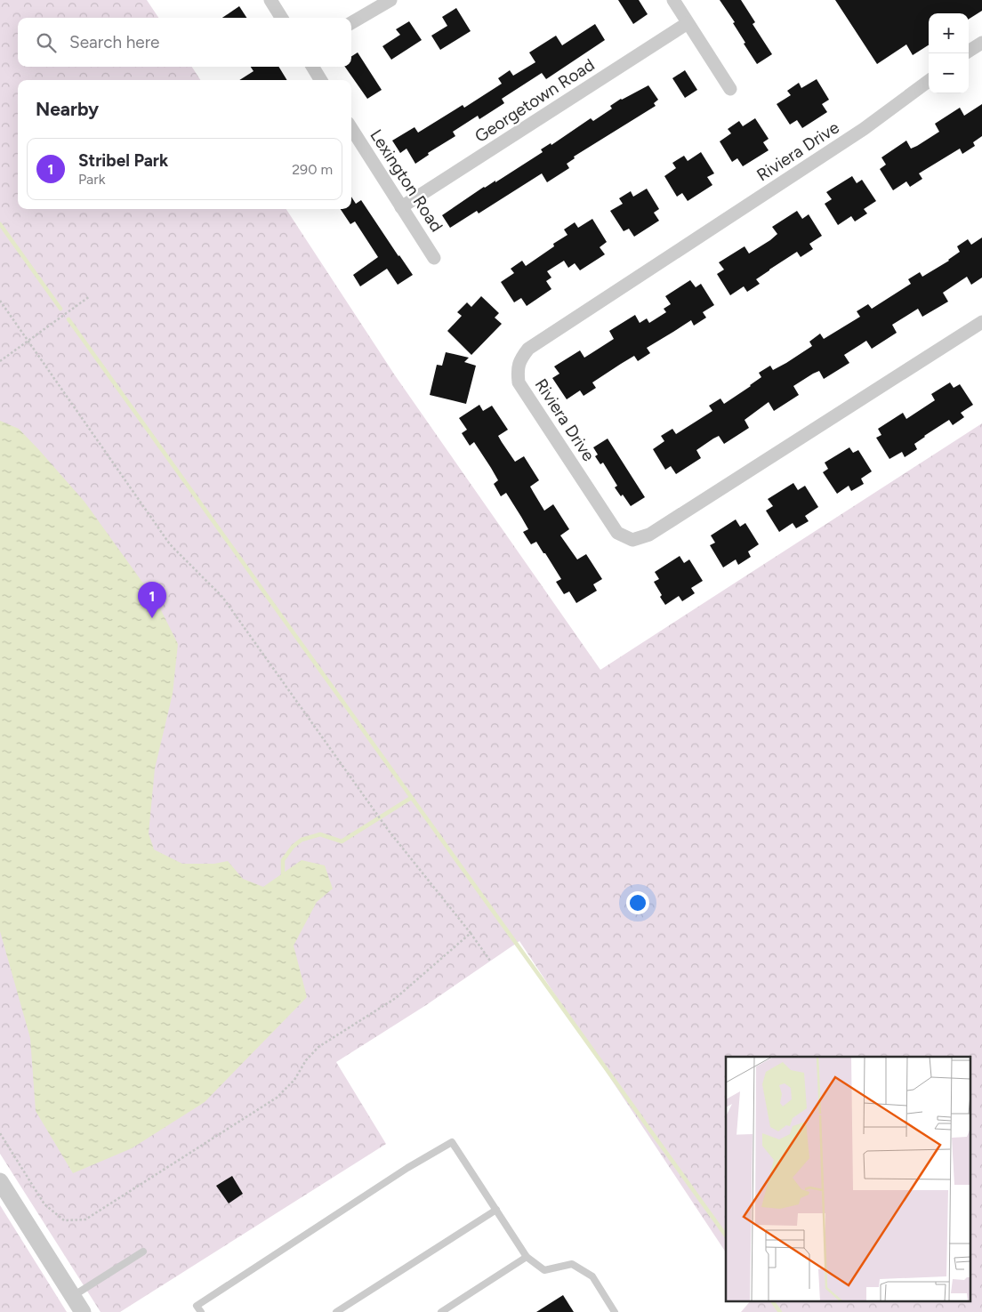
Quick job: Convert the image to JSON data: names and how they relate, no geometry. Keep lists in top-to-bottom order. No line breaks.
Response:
{"streets":{"street":["Georgetown Road","Riviera Drive","Lexington Road"]},"crossings":[["Georgetown Road","Lexington Road"]],"page":{"map_buttons":["+","−"],"search":"Search here","heading":"Nearby","list":[{"mark":"1","name":"Stribel Park","note":"Park","value":"290 m"}],"pins":"1"}}
